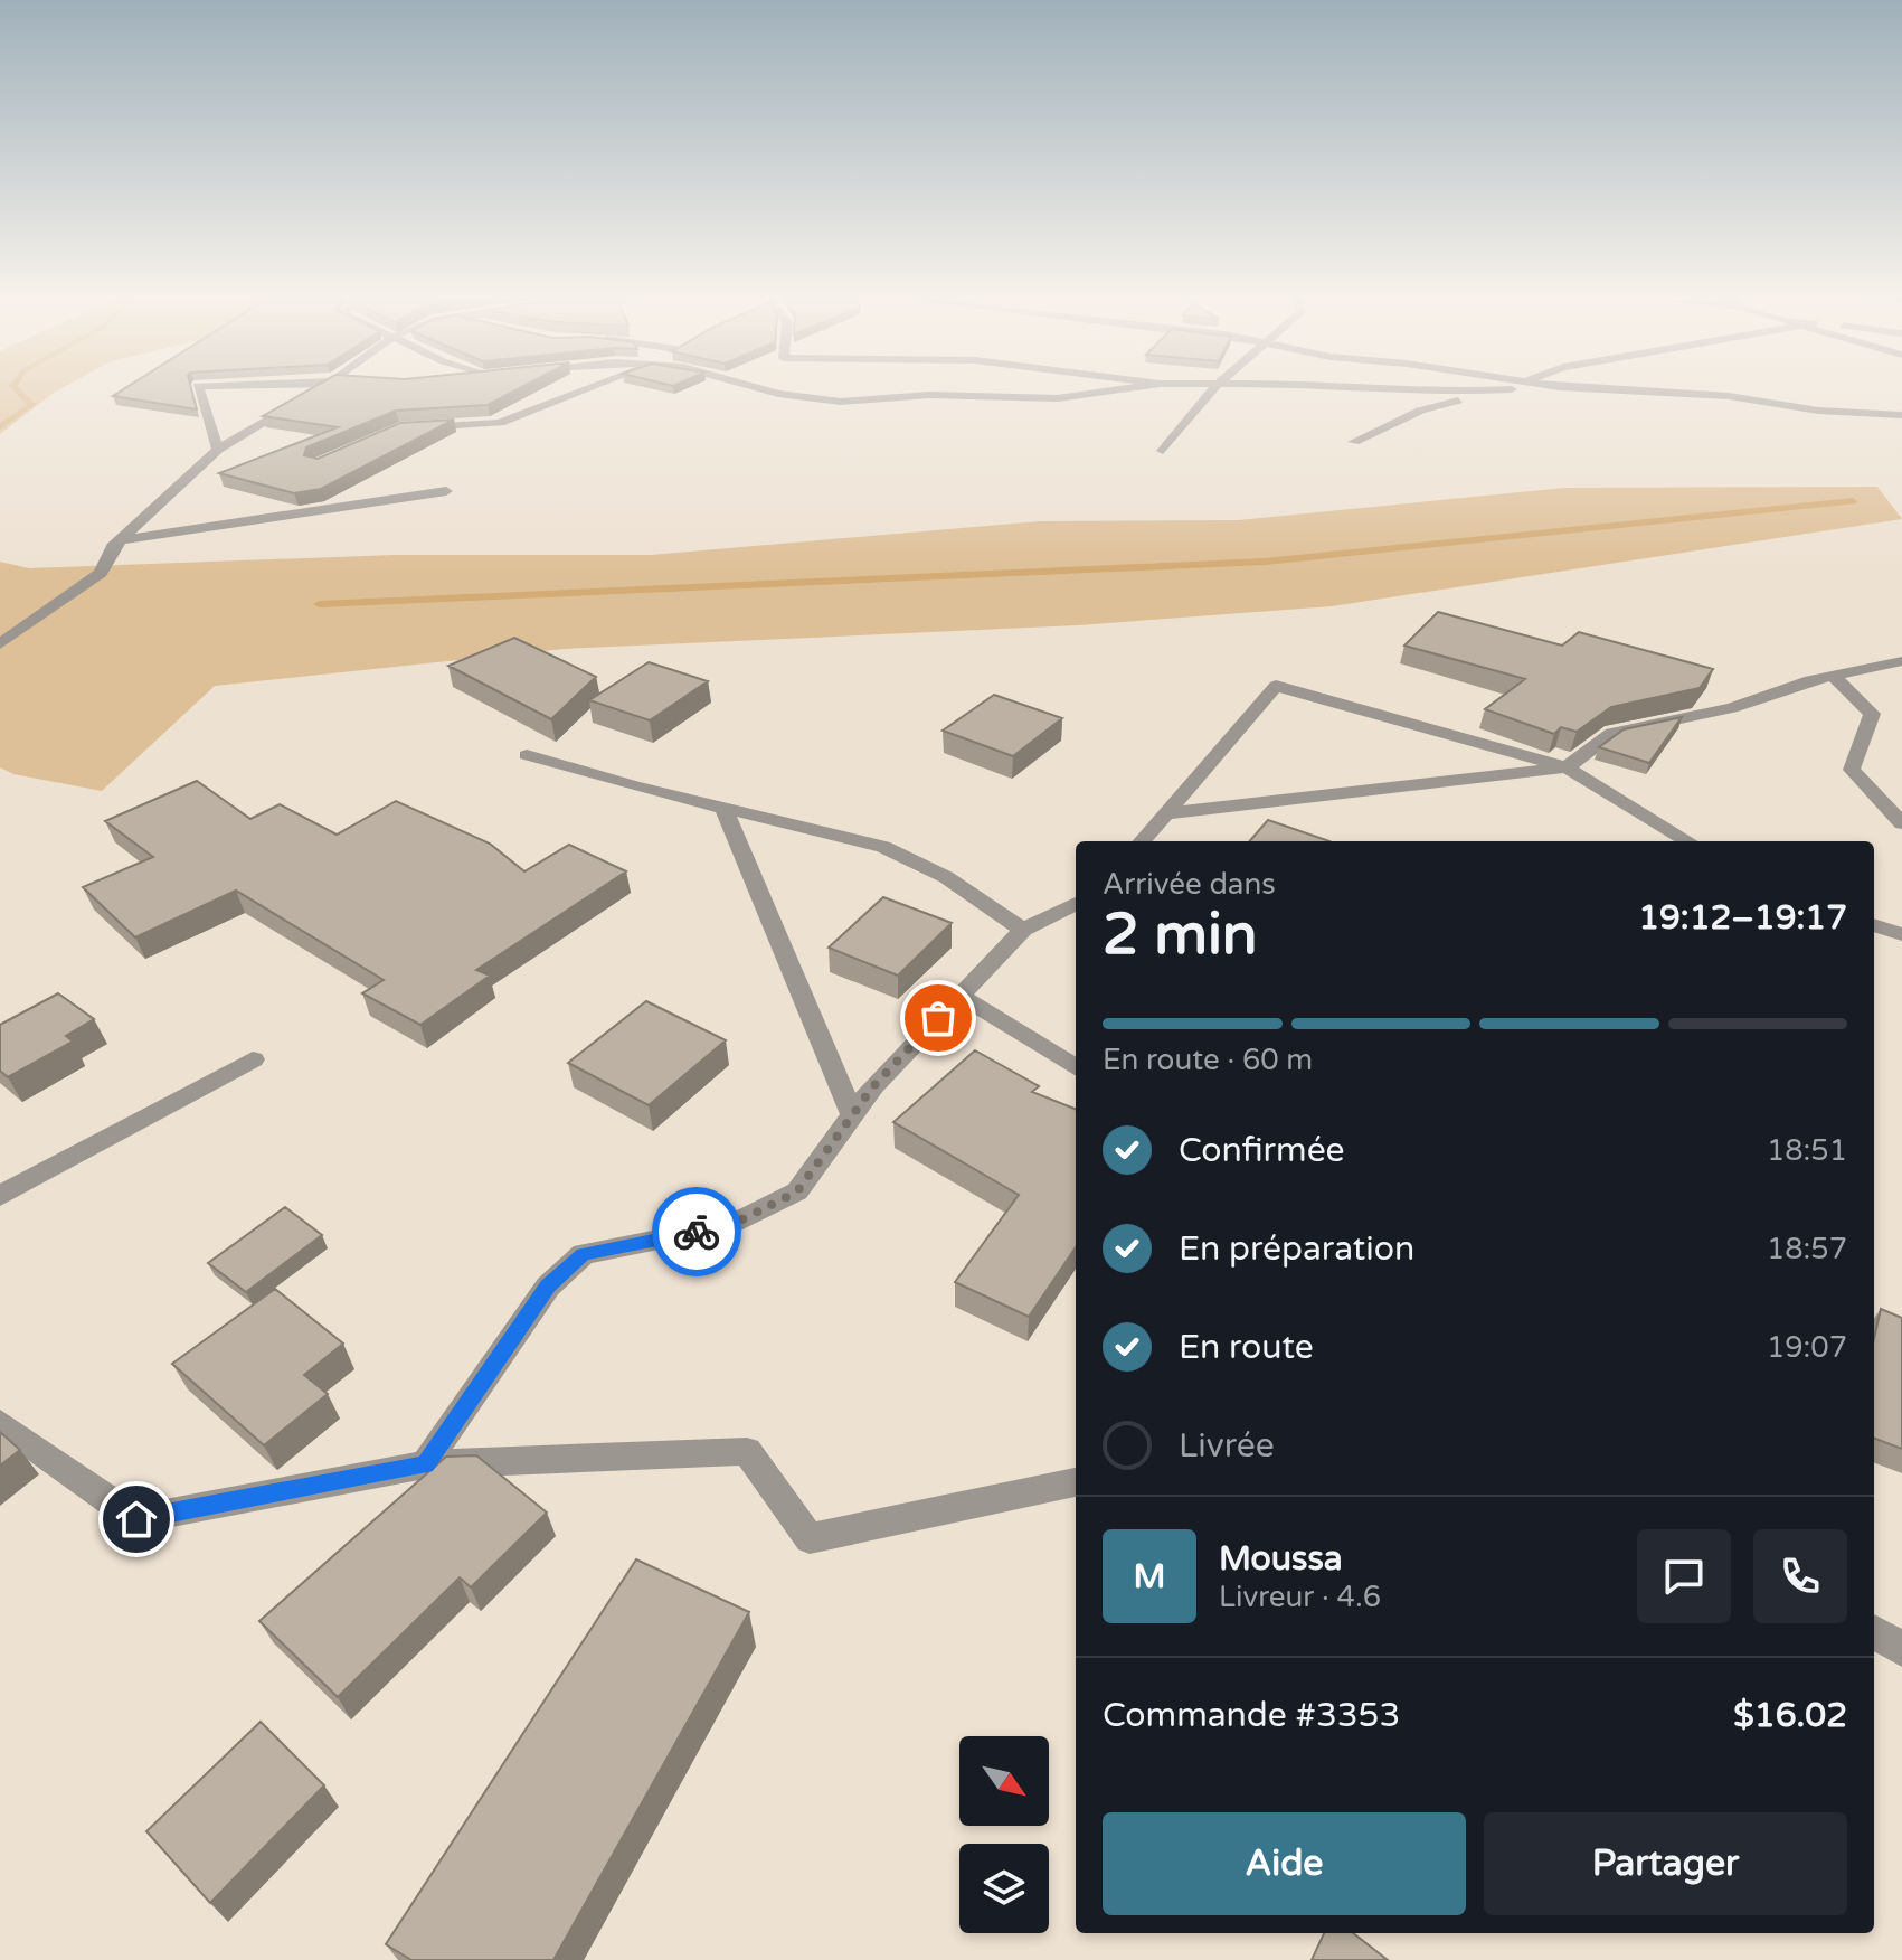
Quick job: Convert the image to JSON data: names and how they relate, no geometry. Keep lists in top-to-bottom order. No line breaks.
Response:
{"north":"bottom right","page":{"heading":["2 min","Arrivée dans","19:12–19:17"],"panel":["Moussa","Livreur · 4.6","Commande #3353","$16.02"],"bar":"En route · 60 m","list":[["Confirmée","18:51"],["En préparation","18:57"],["En route","19:07"],"Livrée"],"round":"M","buttons":["Aide","Partager"]}}
